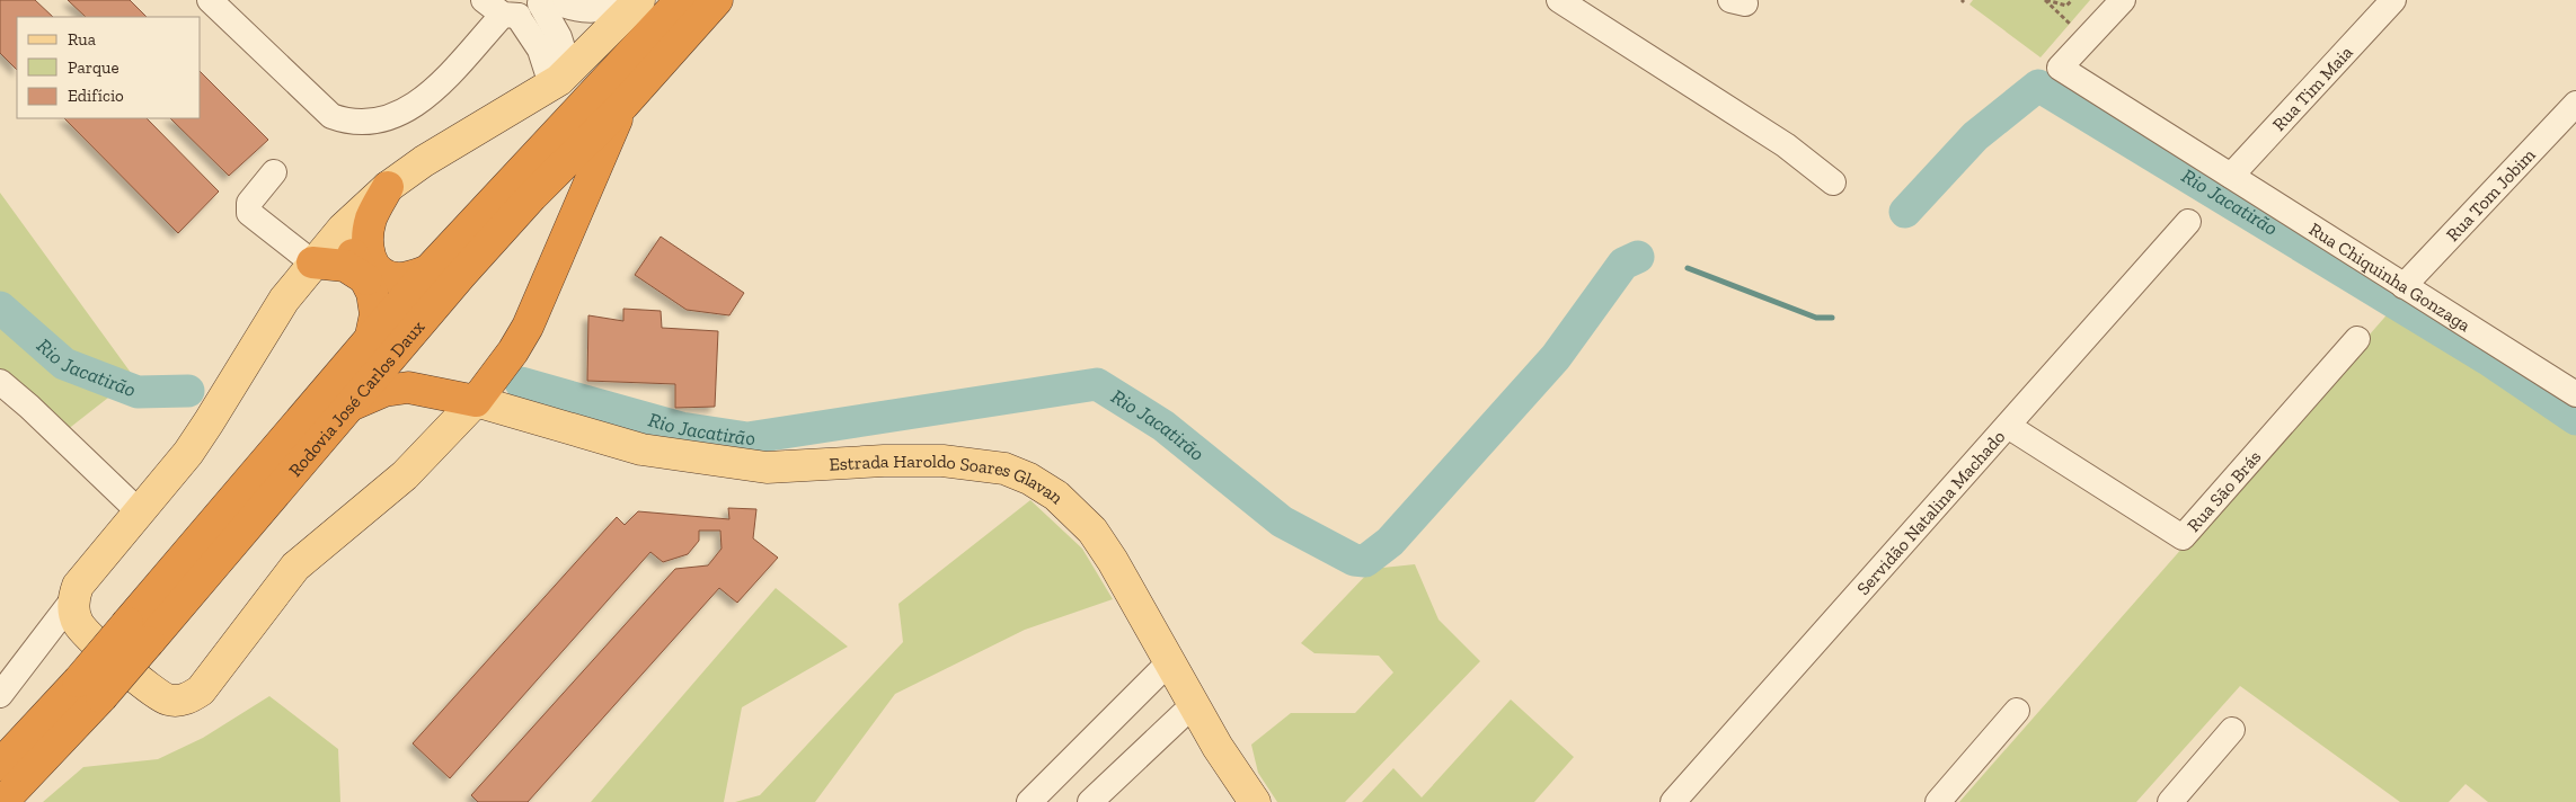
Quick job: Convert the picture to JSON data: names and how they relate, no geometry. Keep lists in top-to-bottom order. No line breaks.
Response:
{"streets":{"highway":["Rodovia José Carlos Daux"],"main road":["Estrada Haroldo Soares Glavan"],"street":["Rua Tim Maia","Rua Tom Jobim","Rua Chiquinha Gonzaga","Rua São Brás","Servidão Natalina Machado"]},"crossings":[["Rua Tim Maia","Rua Chiquinha Gonzaga"],["Rua Tom Jobim","Rua Chiquinha Gonzaga"],["Rua São Brás","Servidão Natalina Machado"]],"water":["Rio Jacatirão"],"legend":["Rua","Parque","Edifício"]}
